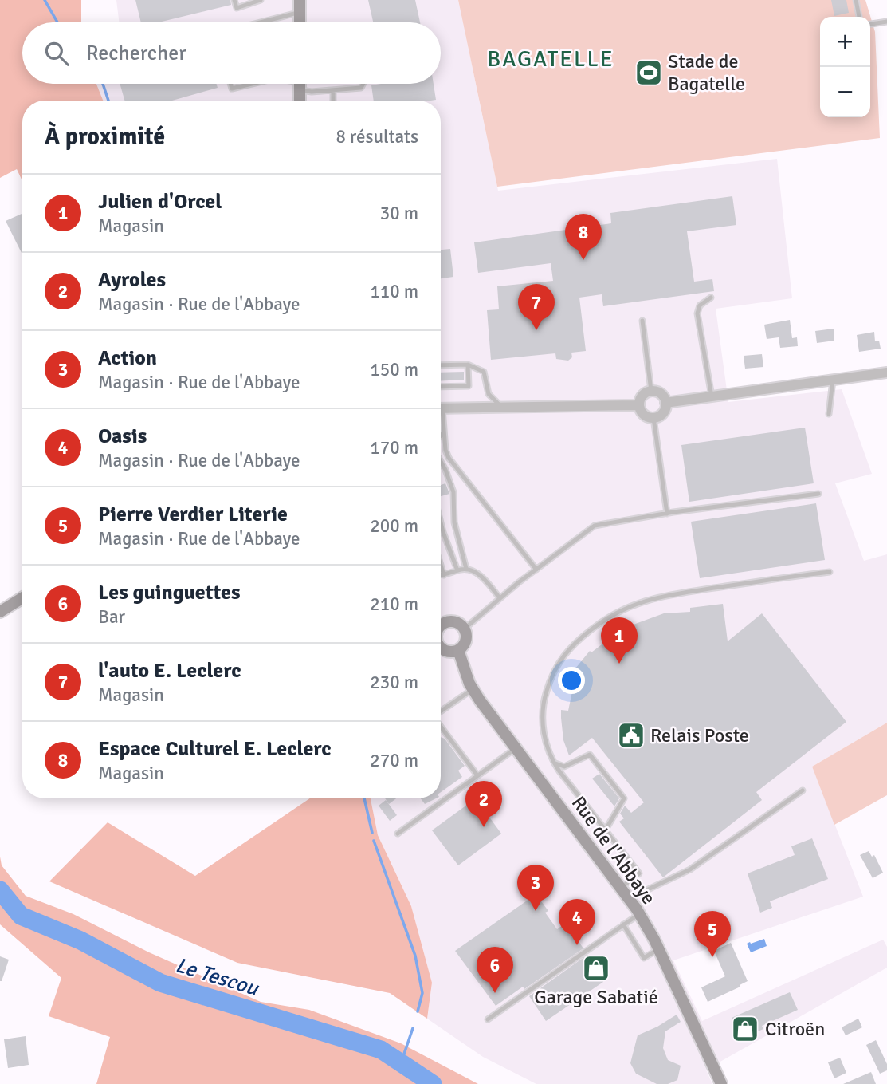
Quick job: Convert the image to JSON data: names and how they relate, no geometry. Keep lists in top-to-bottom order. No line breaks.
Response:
{"streets":{"main road":["Rue de l'Abbaye"]},"districts":["BAGATELLE"],"water":["Le Tescou"],"places":{"sports":["Stade de Bagatelle"],"public building":["Relais Poste"],"shop":["Garage Sabatié","Citroën"]},"page":{"map_buttons":["+","−"],"search":"Rechercher","heading":["À proximité","8 résultats"],"list":[{"mark":"1","name":"Julien d'Orcel","note":"Magasin","value":"30 m"},{"mark":"2","name":"Ayroles","note":"Magasin · Rue de l'Abbaye","value":"110 m"},{"mark":"3","name":"Action","note":"Magasin · Rue de l'Abbaye","value":"150 m"},{"mark":"4","name":"Oasis","note":"Magasin · Rue de l'Abbaye","value":"170 m"},{"mark":"5","name":"Pierre Verdier Literie","note":"Magasin · Rue de l'Abbaye","value":"200 m"},{"mark":"6","name":"Les guinguettes","note":"Bar","value":"210 m"},{"mark":"7","name":"l'auto E. Leclerc","note":"Magasin","value":"230 m"},{"mark":"8","name":"Espace Culturel E. Leclerc","note":"Magasin","value":"270 m"}],"pins":["8","7","1","2","3","4","5","6"]}}
